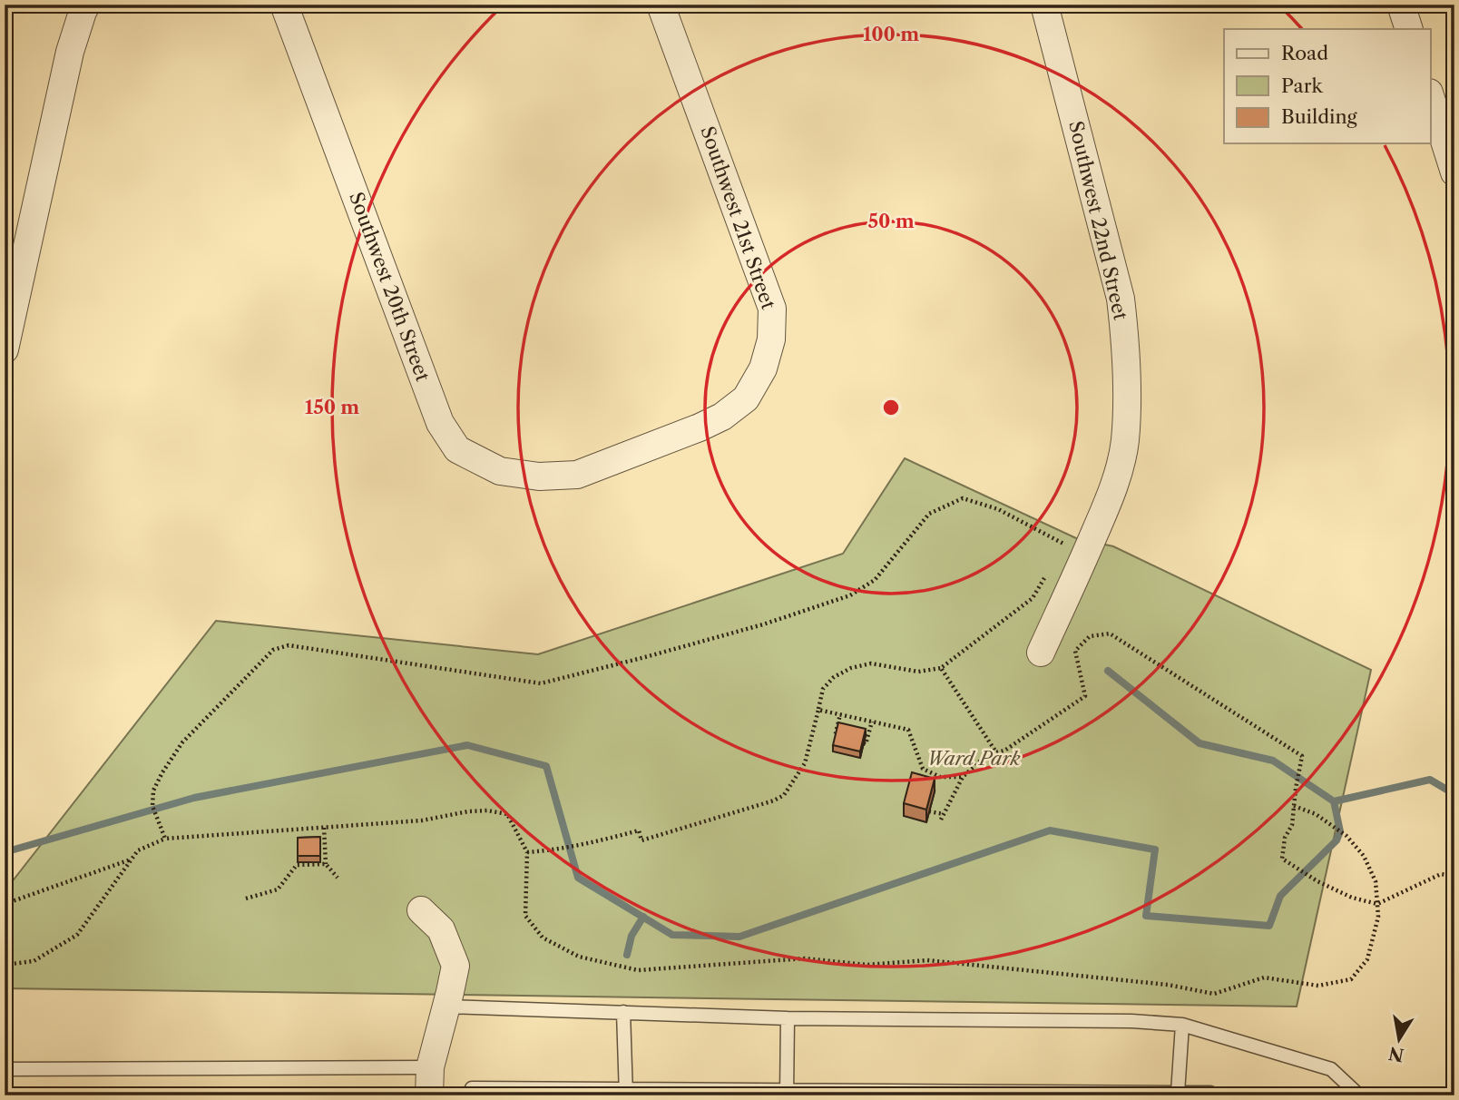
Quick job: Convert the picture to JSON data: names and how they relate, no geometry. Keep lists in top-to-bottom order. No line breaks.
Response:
{"streets":{"street":["Southwest 21st Street","Southwest 22nd Street","Southwest 20th Street"]},"crossings":[["Southwest 21st Street","Southwest 20th Street"]],"parks":["Ward Park"],"legend":["Road","Park","Building"],"north":"bottom","rings":["100 m","50 m","150 m"]}
